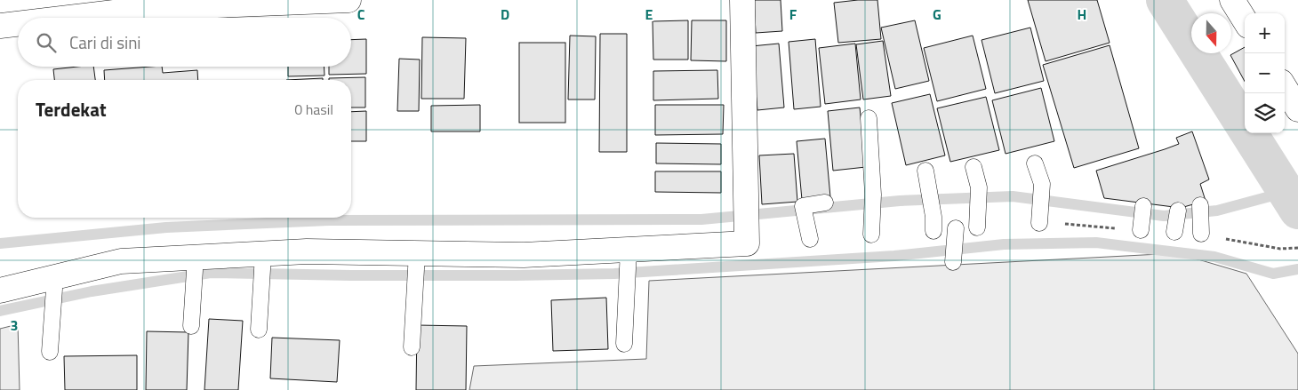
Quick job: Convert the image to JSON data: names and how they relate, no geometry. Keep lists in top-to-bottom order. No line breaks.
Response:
{"north":"bottom","page":{"map_buttons":["+","−"],"search":"Cari di sini","heading":["Terdekat","0 hasil"]},"grid":{"columns":["C","D","E","F","G","H"],"rows":["3"]}}
